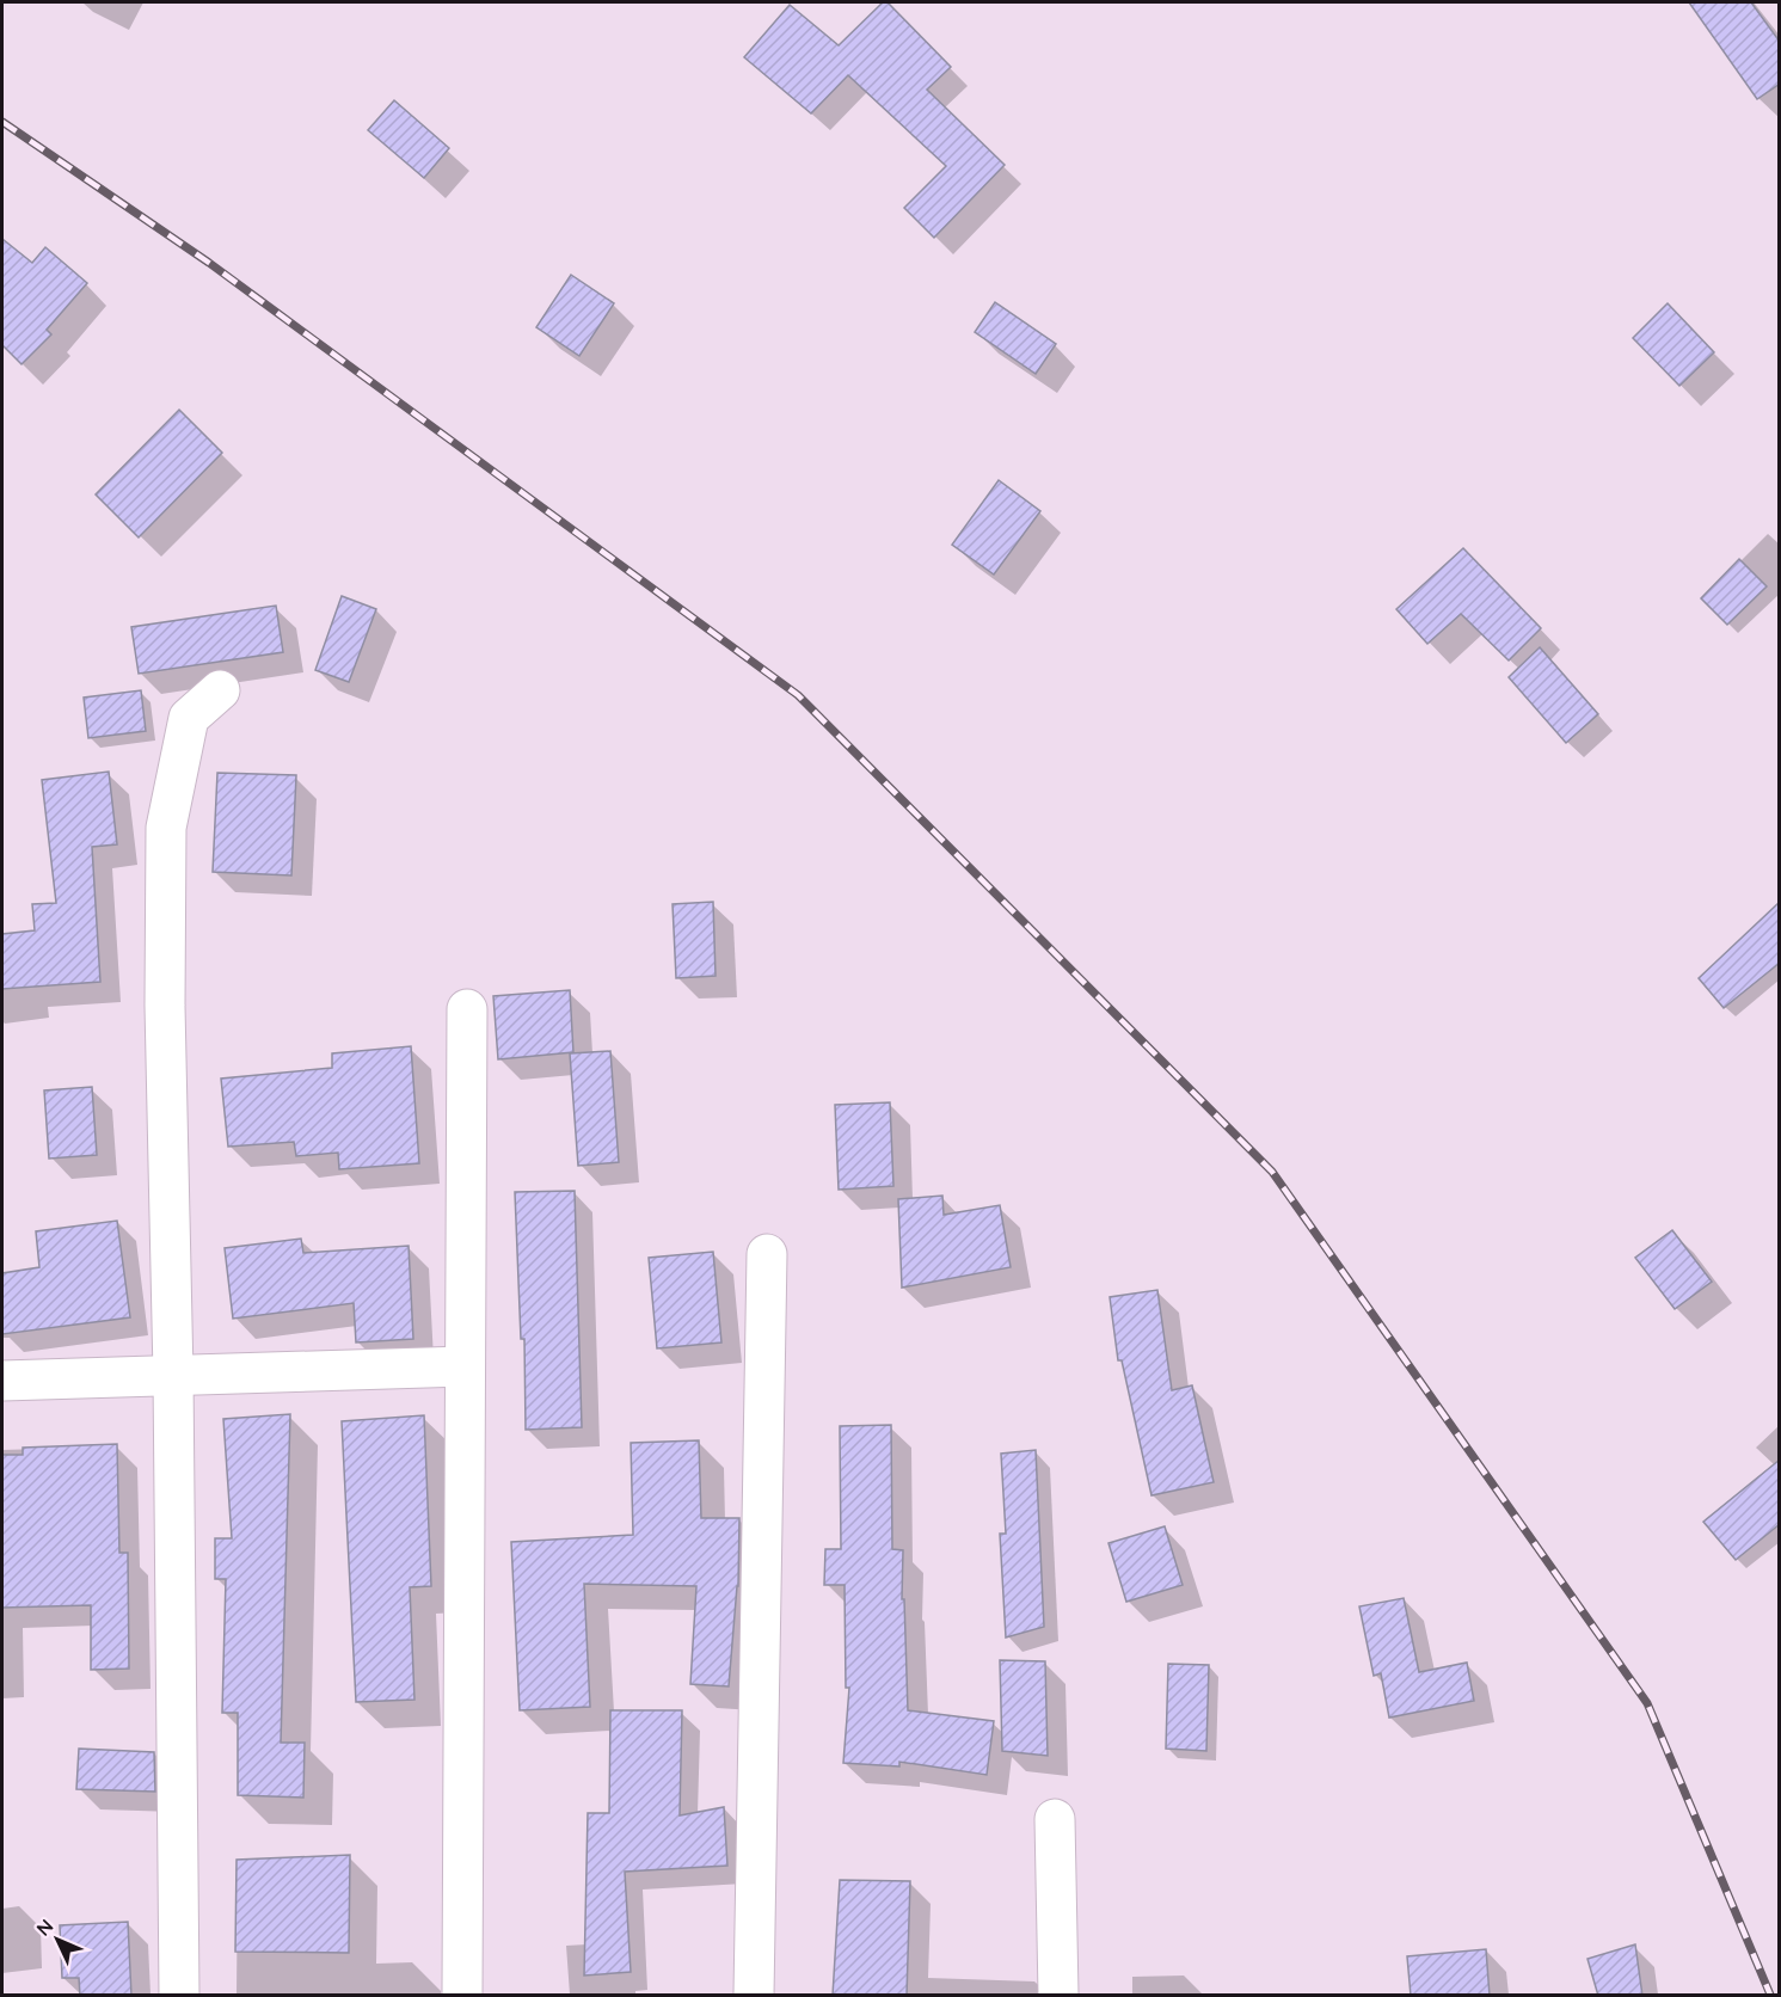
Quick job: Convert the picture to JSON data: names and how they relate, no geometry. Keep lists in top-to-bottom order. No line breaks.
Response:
{"north":"top left"}
